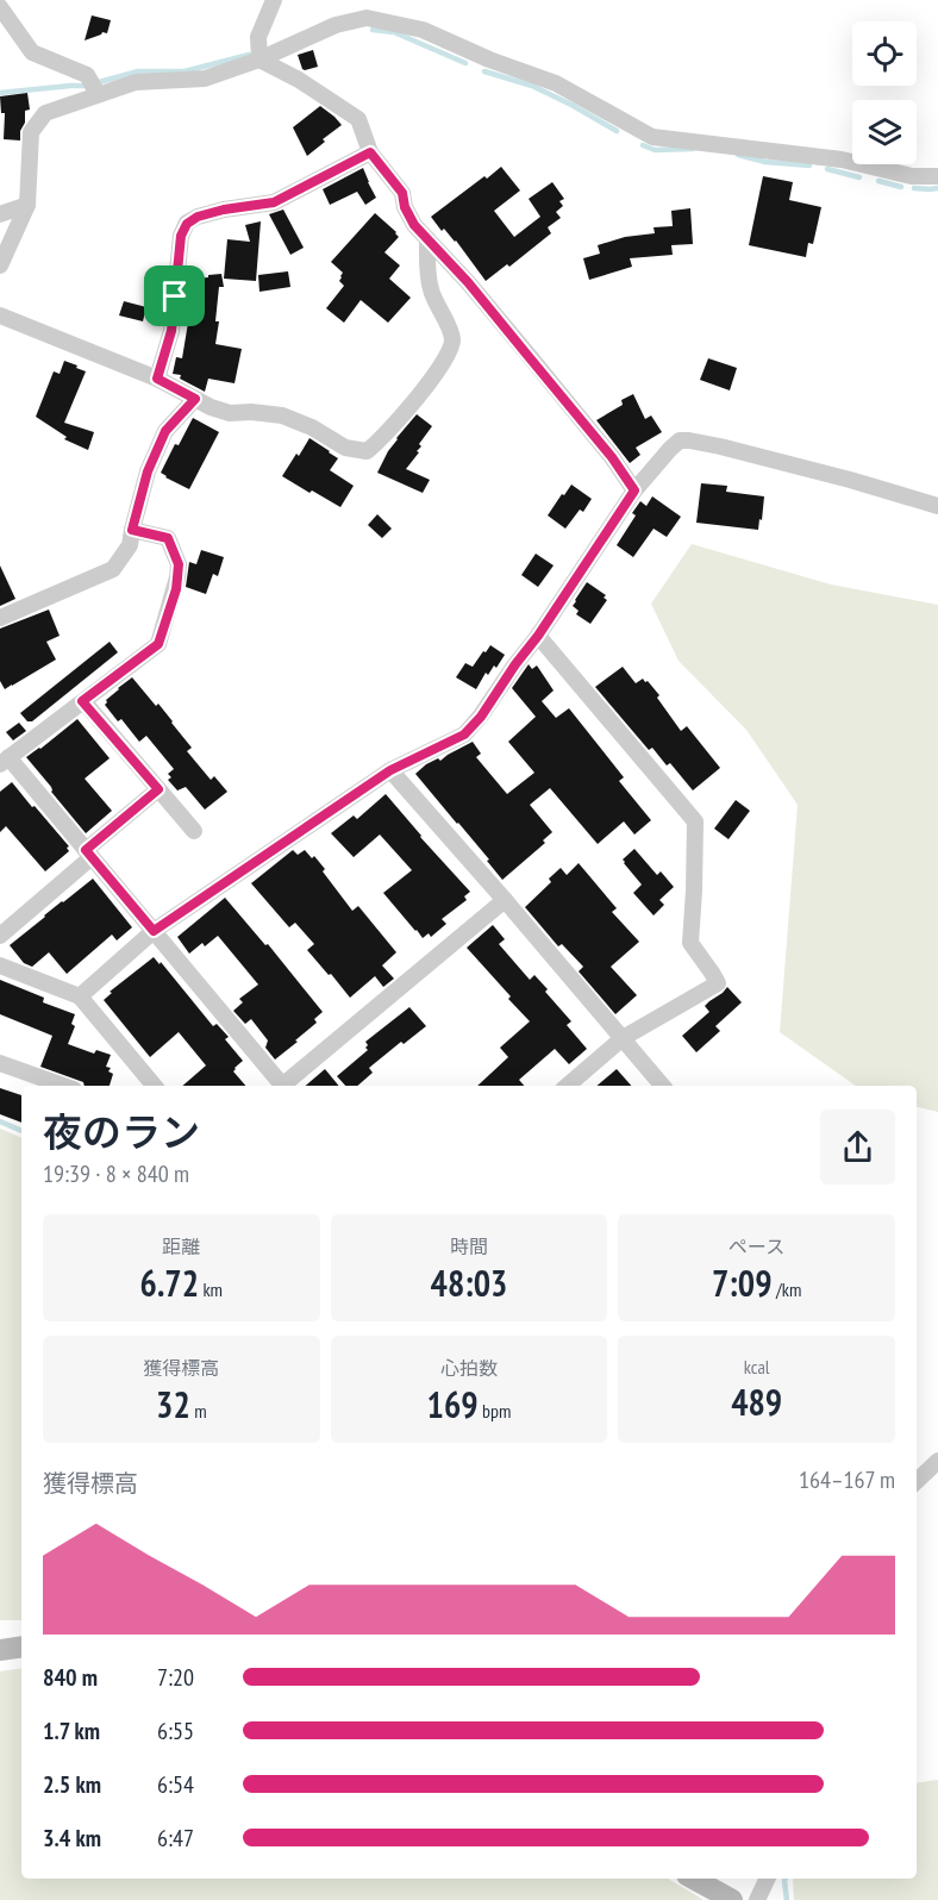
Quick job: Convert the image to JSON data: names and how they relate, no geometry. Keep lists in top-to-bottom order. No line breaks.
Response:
{"page":{"heading":["夜のラン","19:39 · 8 × 840 m"],"stats":[["距離","6.72 km"],["時間","48:03"],["ペース","7:09 /km"],["獲得標高","32 m"],["心拍数","169 bpm"],["kcal","489"]],"chart":["獲得標高","164–167 m"],"list":[{"name":"840 m","note":"7:20"},{"name":"1.7 km","note":"6:55"},{"name":"2.5 km","note":"6:54"},{"name":"3.4 km","note":"6:47"}]}}
